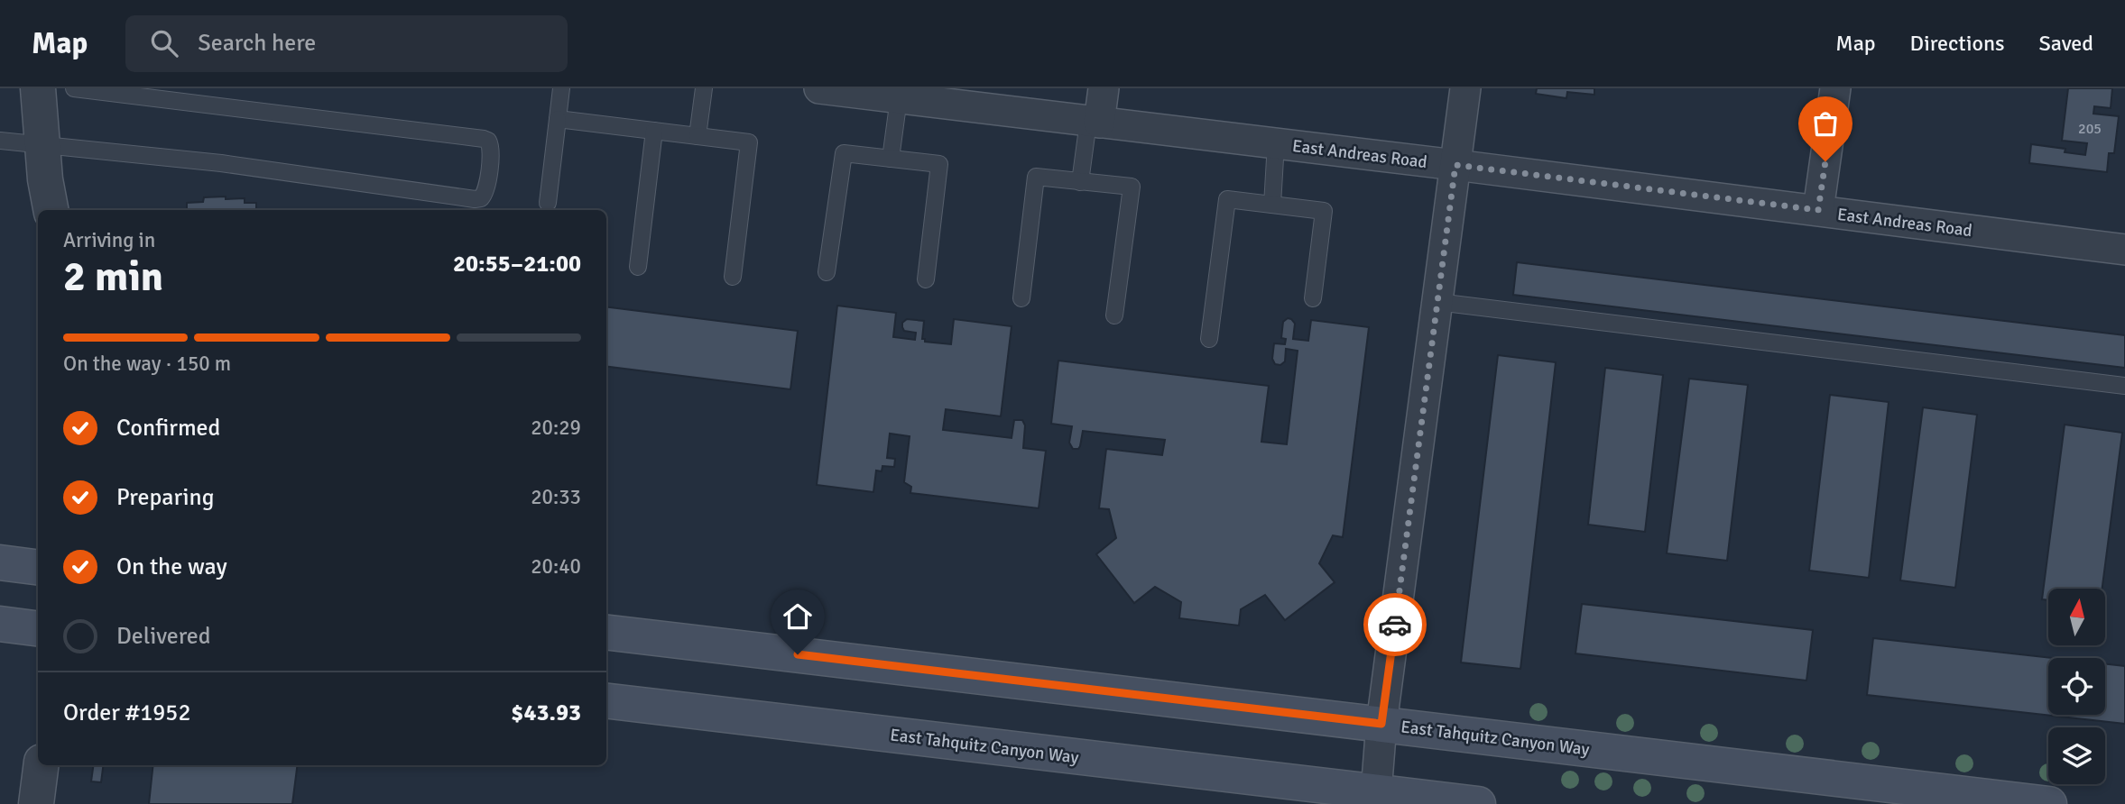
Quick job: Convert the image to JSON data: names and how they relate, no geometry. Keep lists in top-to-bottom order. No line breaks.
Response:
{"streets":{"main road":["East Tahquitz Canyon Way"],"street":["East Andreas Road"]},"house_numbers":["205"],"north":"top","page":{"header":"Map","search":"Search here","nav":["Map","Directions","Saved"],"heading":["2 min","Arriving in","20:55–21:00"],"panel":["Order #1952","$43.93"],"bar":"On the way · 150 m","list":[["Confirmed","20:29"],["Preparing","20:33"],["On the way","20:40"],"Delivered"]}}
